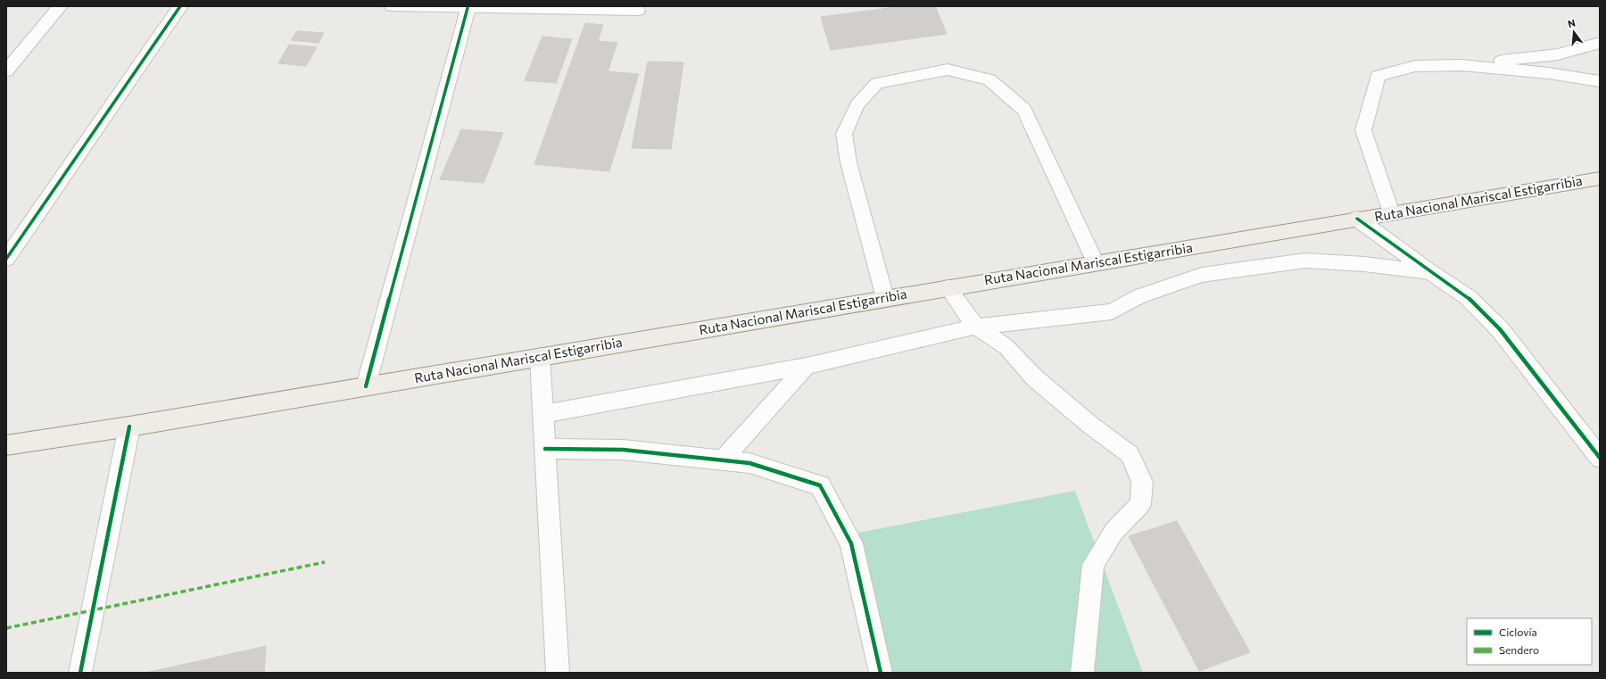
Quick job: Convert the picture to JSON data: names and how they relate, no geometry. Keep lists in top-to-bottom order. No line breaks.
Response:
{"streets":{"main road":["Ruta Nacional Mariscal Estigarribia"]},"legend":["Ciclovía","Sendero"],"north":"top"}
